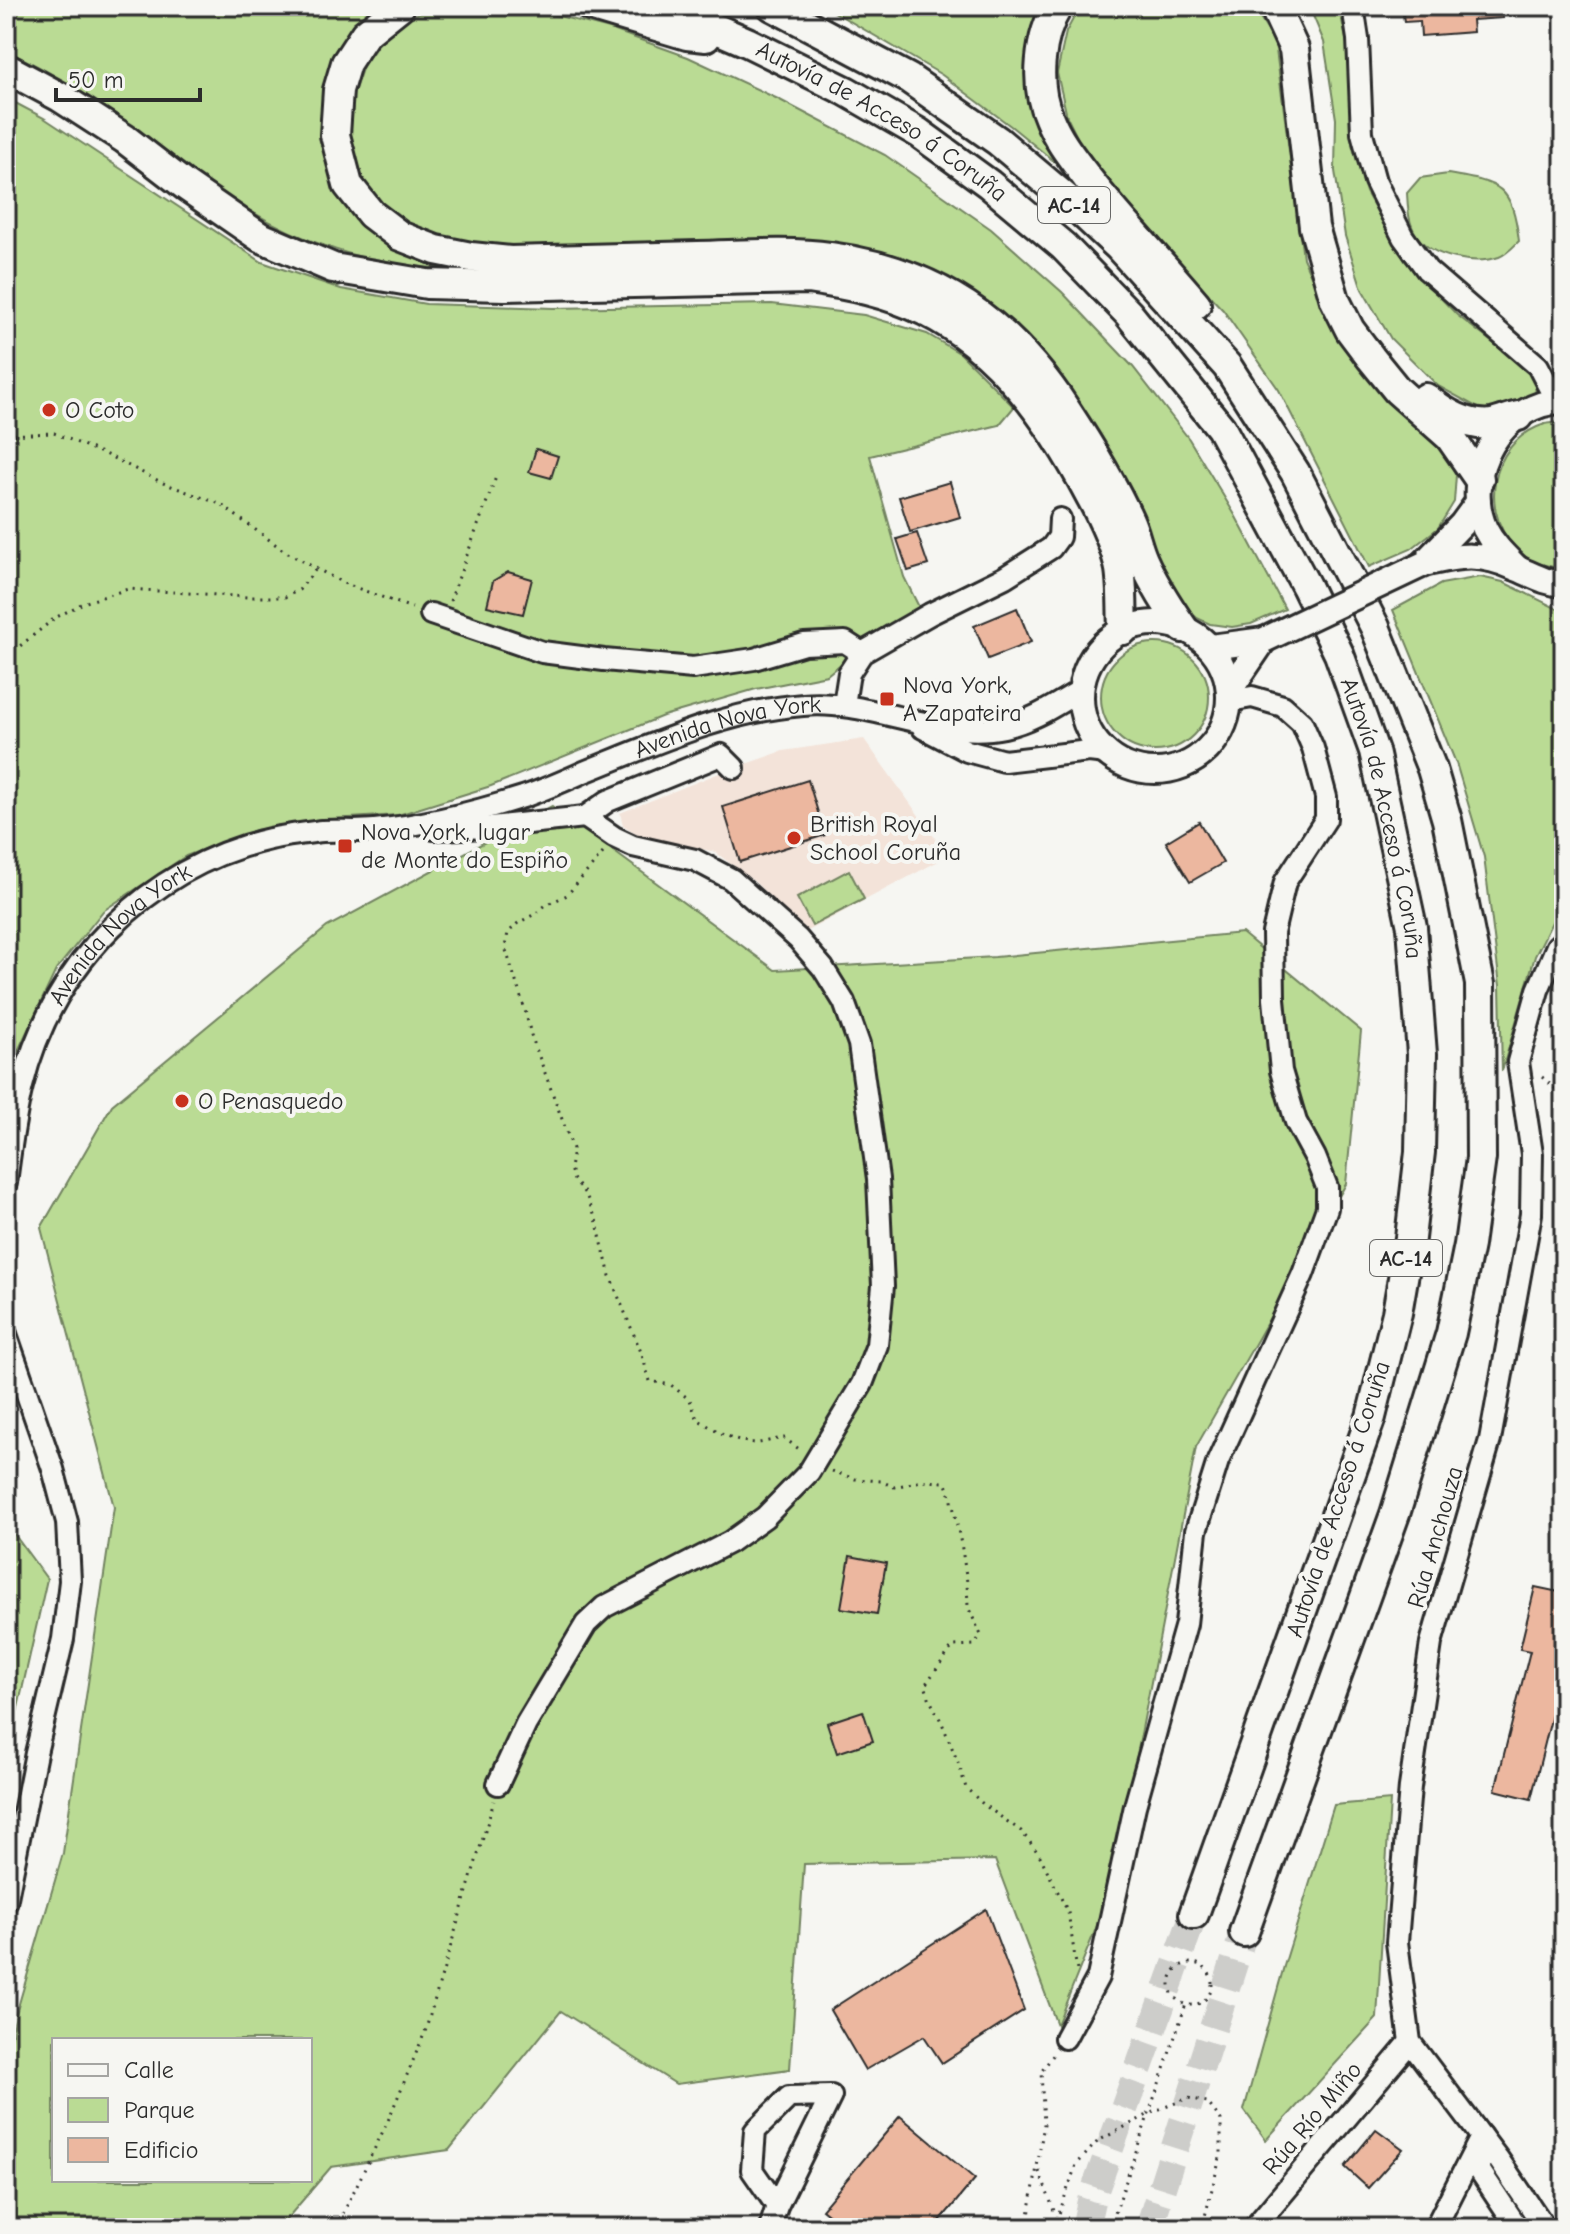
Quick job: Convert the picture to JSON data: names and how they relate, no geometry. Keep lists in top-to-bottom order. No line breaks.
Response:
{"streets":{"highway":["Autovía de Acceso á Coruña","AC-14"],"street":["Avenida Nova York","Rúa Anchouza","Rúa Río Miño"]},"crossings":[["Rúa Anchouza","Rúa Río Miño"]],"places":{"other":["O Coto","British Royal School Coruña","O Penasquedo"],"transit":["Nova York, A Zapateira","Nova York, lugar de Monte do Espiño"]},"legend":["Calle","Parque","Edificio"],"scale_bar":"50 m"}
